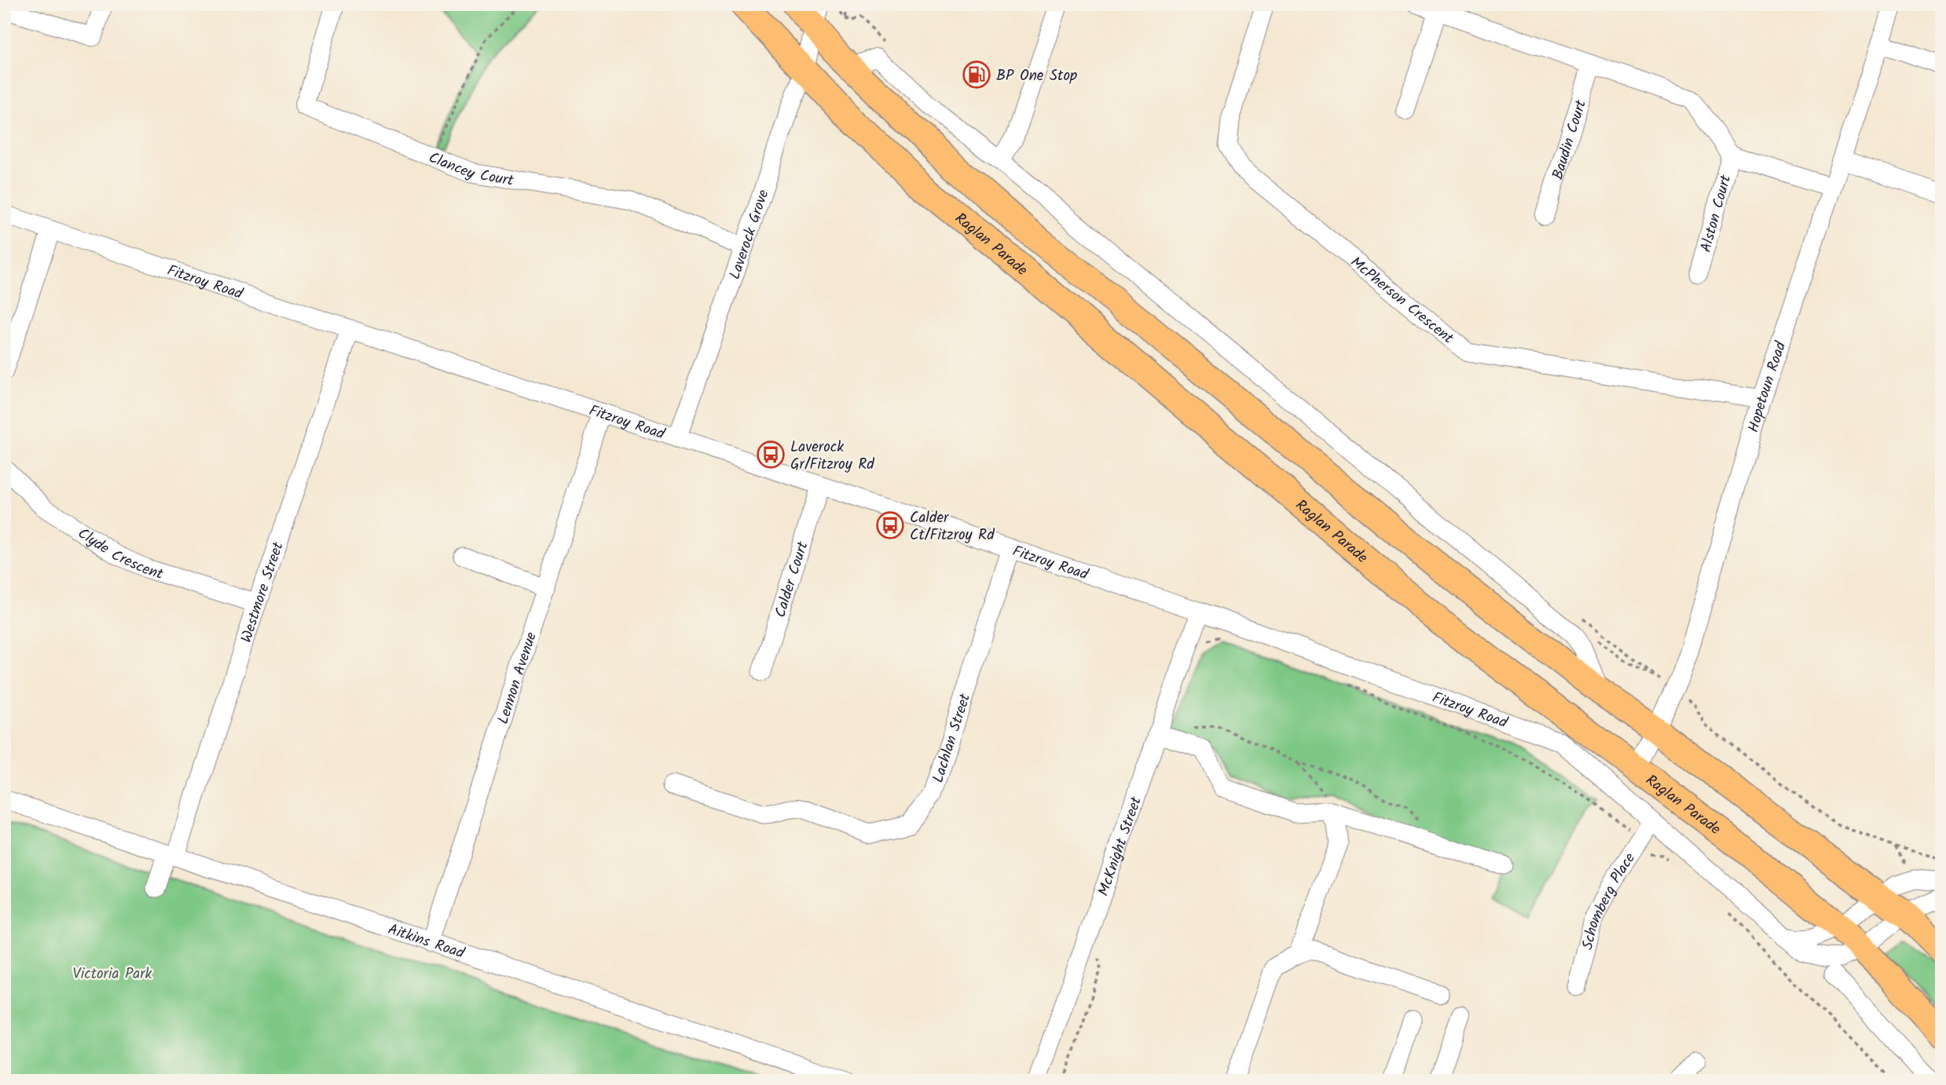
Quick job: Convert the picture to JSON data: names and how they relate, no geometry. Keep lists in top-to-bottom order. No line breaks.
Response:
{"streets":{"highway":["Raglan Parade"],"street":["Baudin Court","Clancey Court","Alston Court","Laverock Grove","Fitzroy Road","McPherson Crescent","Hopetoun Road","Clyde Crescent","Calder Court","Westmore Street","Lennon Avenue","Lachlan Street","McKnight Street","Schomberg Place","Aitkins Road"]},"crossings":[["Clancey Court","Laverock Grove"],["Laverock Grove","Raglan Parade"],["Laverock Grove","Fitzroy Road"],["Raglan Parade","Fitzroy Road"],["Raglan Parade","Hopetoun Road"],["Fitzroy Road","Calder Court"],["Fitzroy Road","Westmore Street"],["Fitzroy Road","Lennon Avenue"],["Fitzroy Road","Lachlan Street"],["Fitzroy Road","McKnight Street"],["Fitzroy Road","Schomberg Place"],["McPherson Crescent","Hopetoun Road"],["Clyde Crescent","Westmore Street"],["Westmore Street","Aitkins Road"],["Lennon Avenue","Aitkins Road"]],"parks":["Victoria Park"],"places":{"fuel station":["BP One Stop"],"bus stop":["Laverock Gr/Fitzroy Rd","Calder Ct/Fitzroy Rd"]}}
